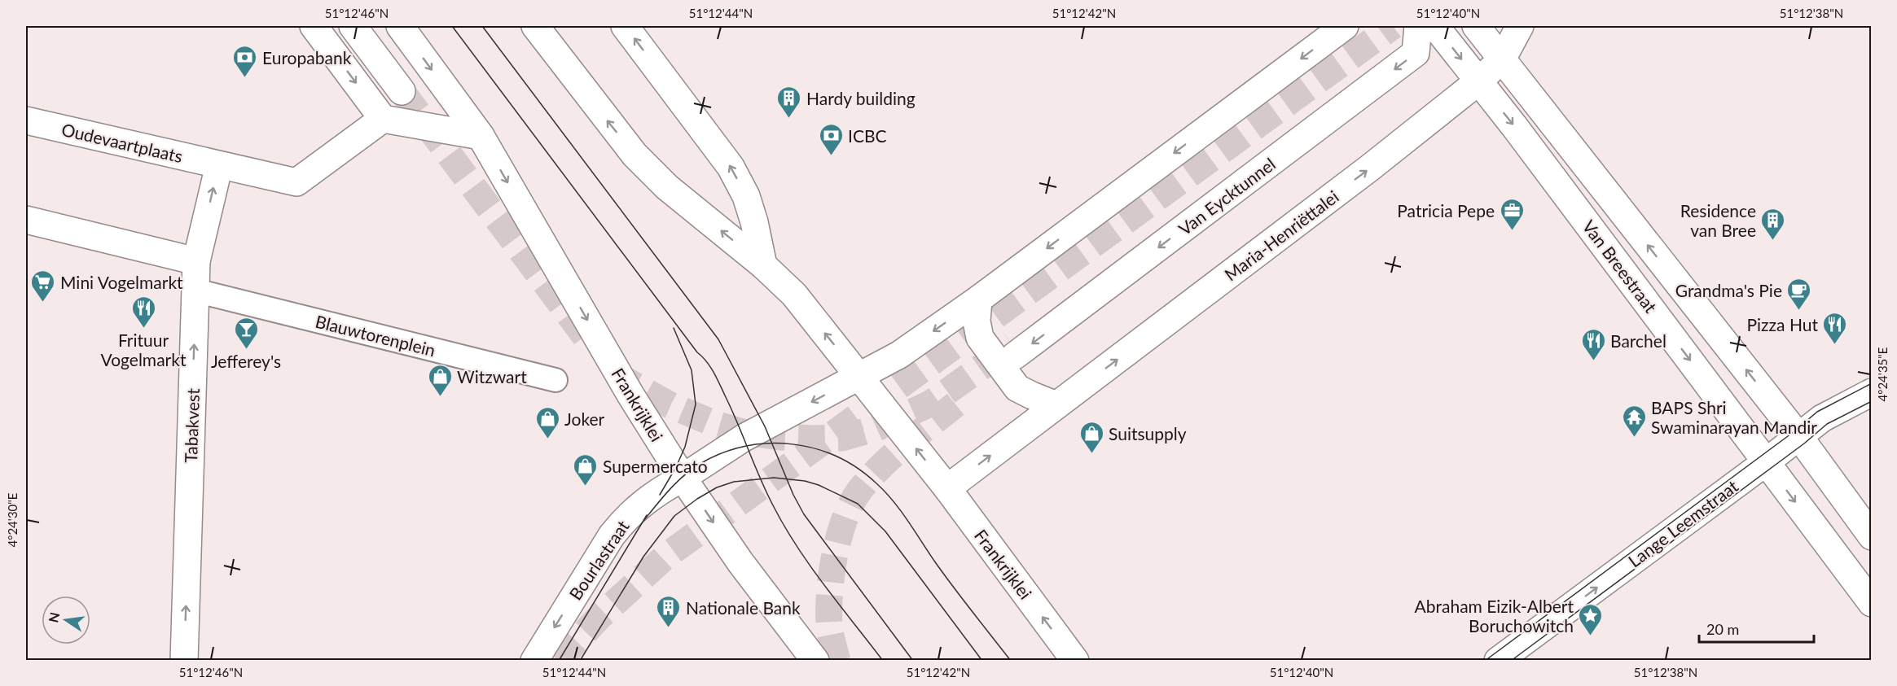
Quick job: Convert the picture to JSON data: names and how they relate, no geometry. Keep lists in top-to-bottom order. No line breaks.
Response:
{"streets":{"street":["Oudevaartplaats","Van Eycktunnel","Maria-Henriëttalei","Van Breestraat","Blauwtorenplein","Frankrijklei","Tabakvest","Lange Leemstraat","Bourlastraat"]},"crossings":[["Oudevaartplaats","Tabakvest"],["Maria-Henriëttalei","Van Breestraat"],["Maria-Henriëttalei","Frankrijklei"],["Van Breestraat","Lange Leemstraat"],["Blauwtorenplein","Tabakvest"],["Frankrijklei","Bourlastraat"]],"one_way":["Tabakvest","Lange Leemstraat","Bourlastraat"],"places":{"bank":["Europabank","ICBC"],"building":["Hardy building","Residence van Bree","Nationale Bank"],"office":["Patricia Pepe"],"supermarket":["Mini Vogelmarkt"],"cafe":["Grandma's Pie"],"restaurant":["Frituur Vogelmarkt","Pizza Hut","Barchel"],"bar":["Jefferey's"],"shop":["Witzwart","Joker","Suitsupply","Supermercato"],"temple":["BAPS Shri Swaminarayan Mandir"],"place":["Abraham Eizik-Albert Boruchowitch"]},"scale_bar":"20 m","north":"left","coordinates":["51°12'46\"N","51°12'44\"N","51°12'42\"N","51°12'40\"N","51°12'38\"N","4°24'35\"E","4°24'30\"E"]}
